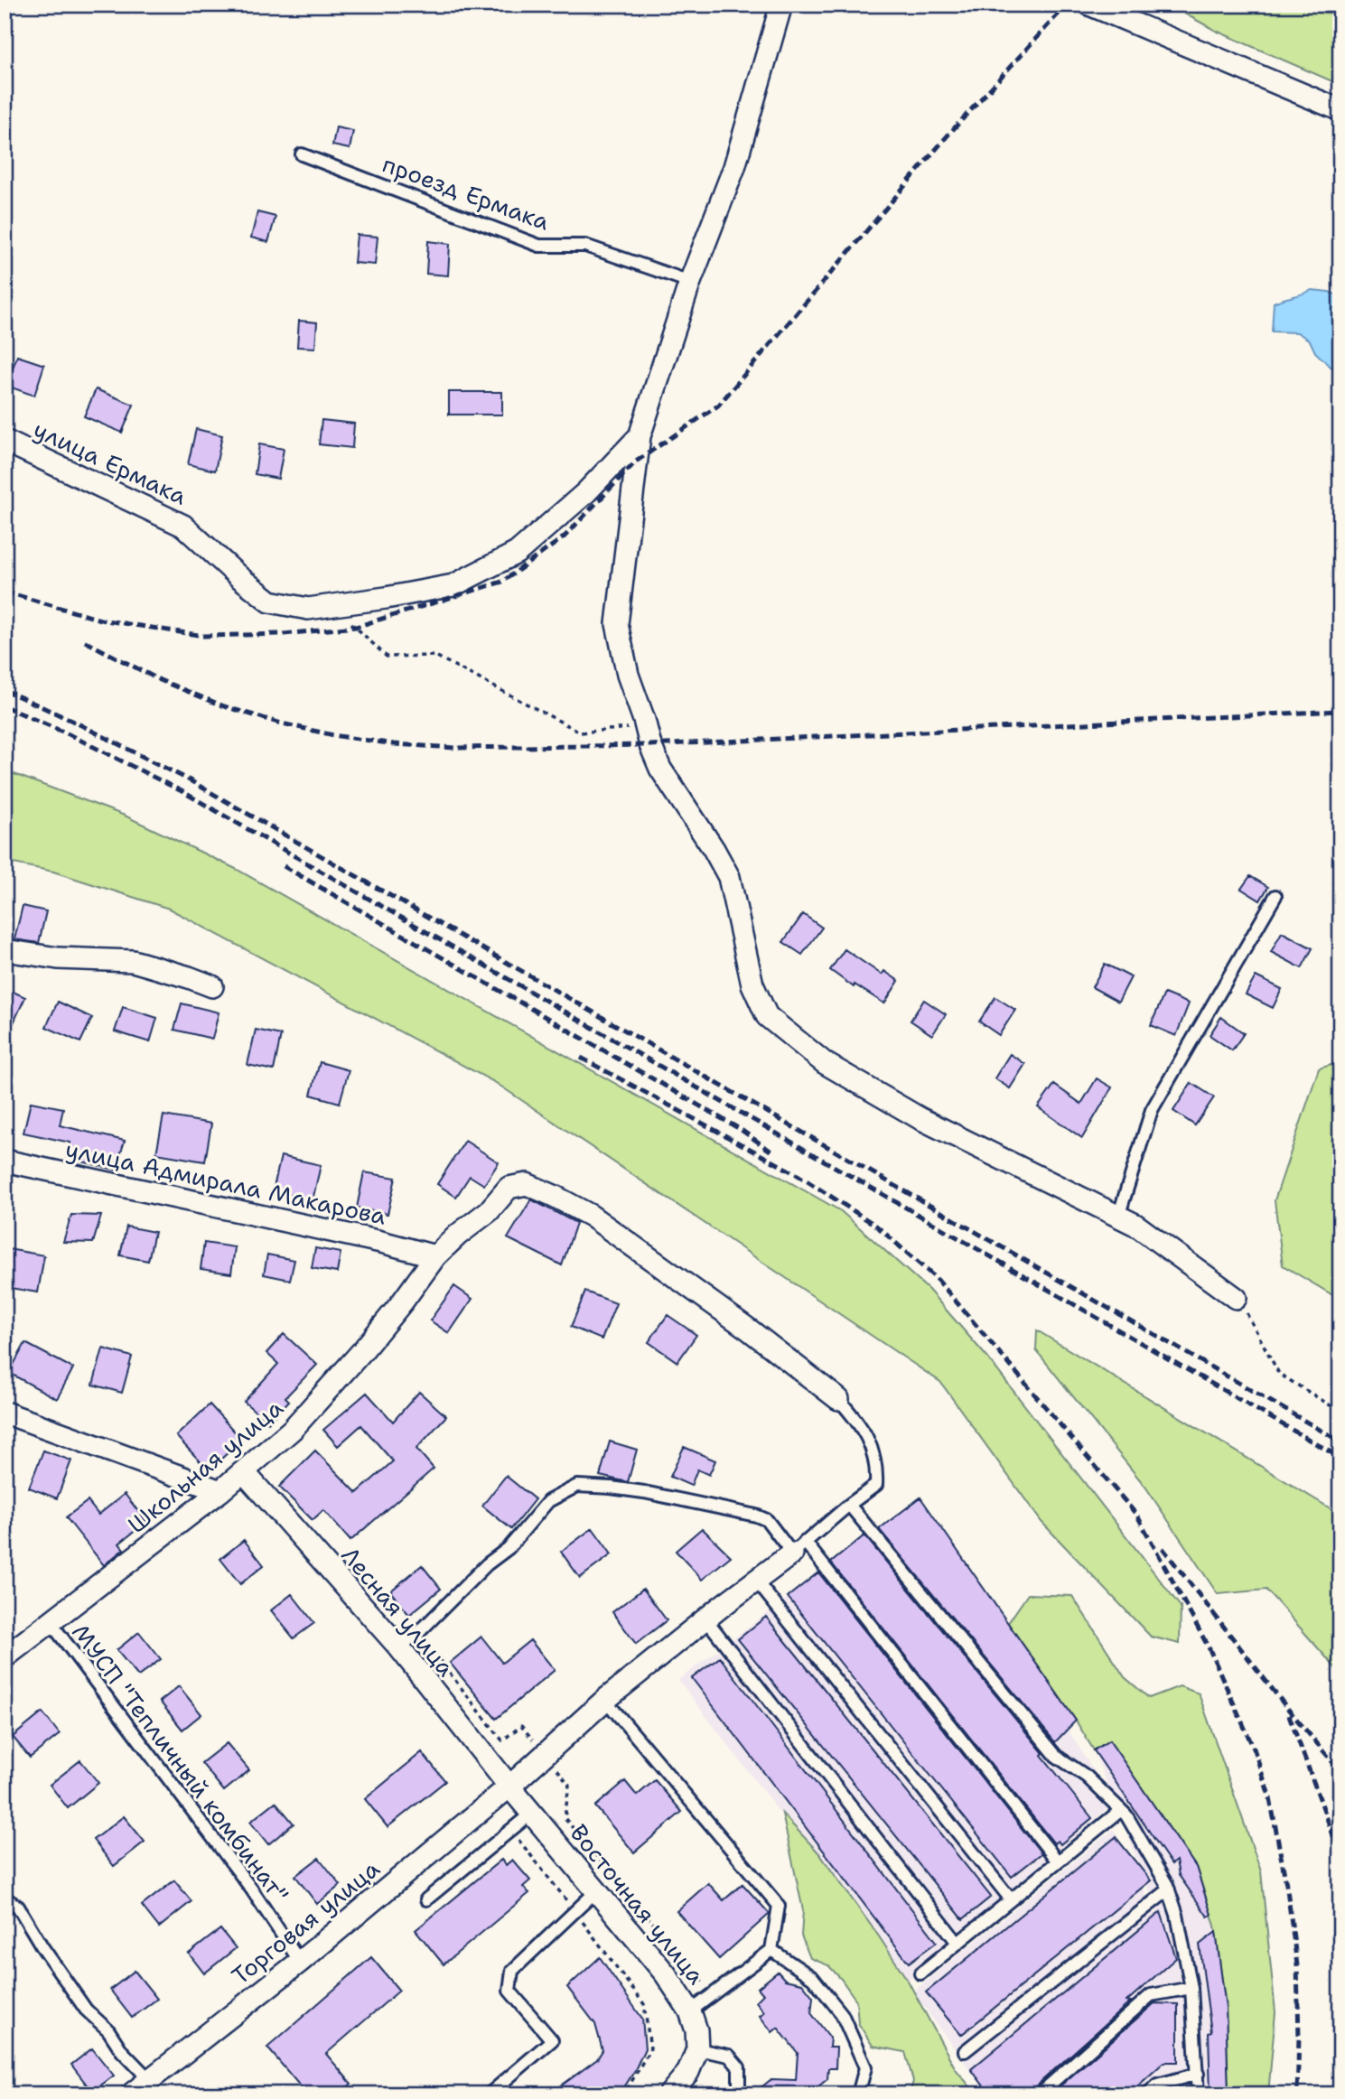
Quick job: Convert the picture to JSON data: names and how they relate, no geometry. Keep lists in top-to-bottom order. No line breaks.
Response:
{"streets":{"street":["улица Ермака","улица Адмирала Макарова","Школьная улица","Лесная улица","Восточная улица","Торговая улица"],"lane":["проезд Ермака","МУСП \"Тепличный комбинат\""]},"crossings":[["улица Адмирала Макарова","Школьная улица"],["Школьная улица","Лесная улица"],["Школьная улица","МУСП \"Тепличный комбинат\""],["Лесная улица","Восточная улица"],["Лесная улица","Торговая улица"],["МУСП \"Тепличный комбинат\"","Торговая улица"],["Восточная улица","Торговая улица"]]}
